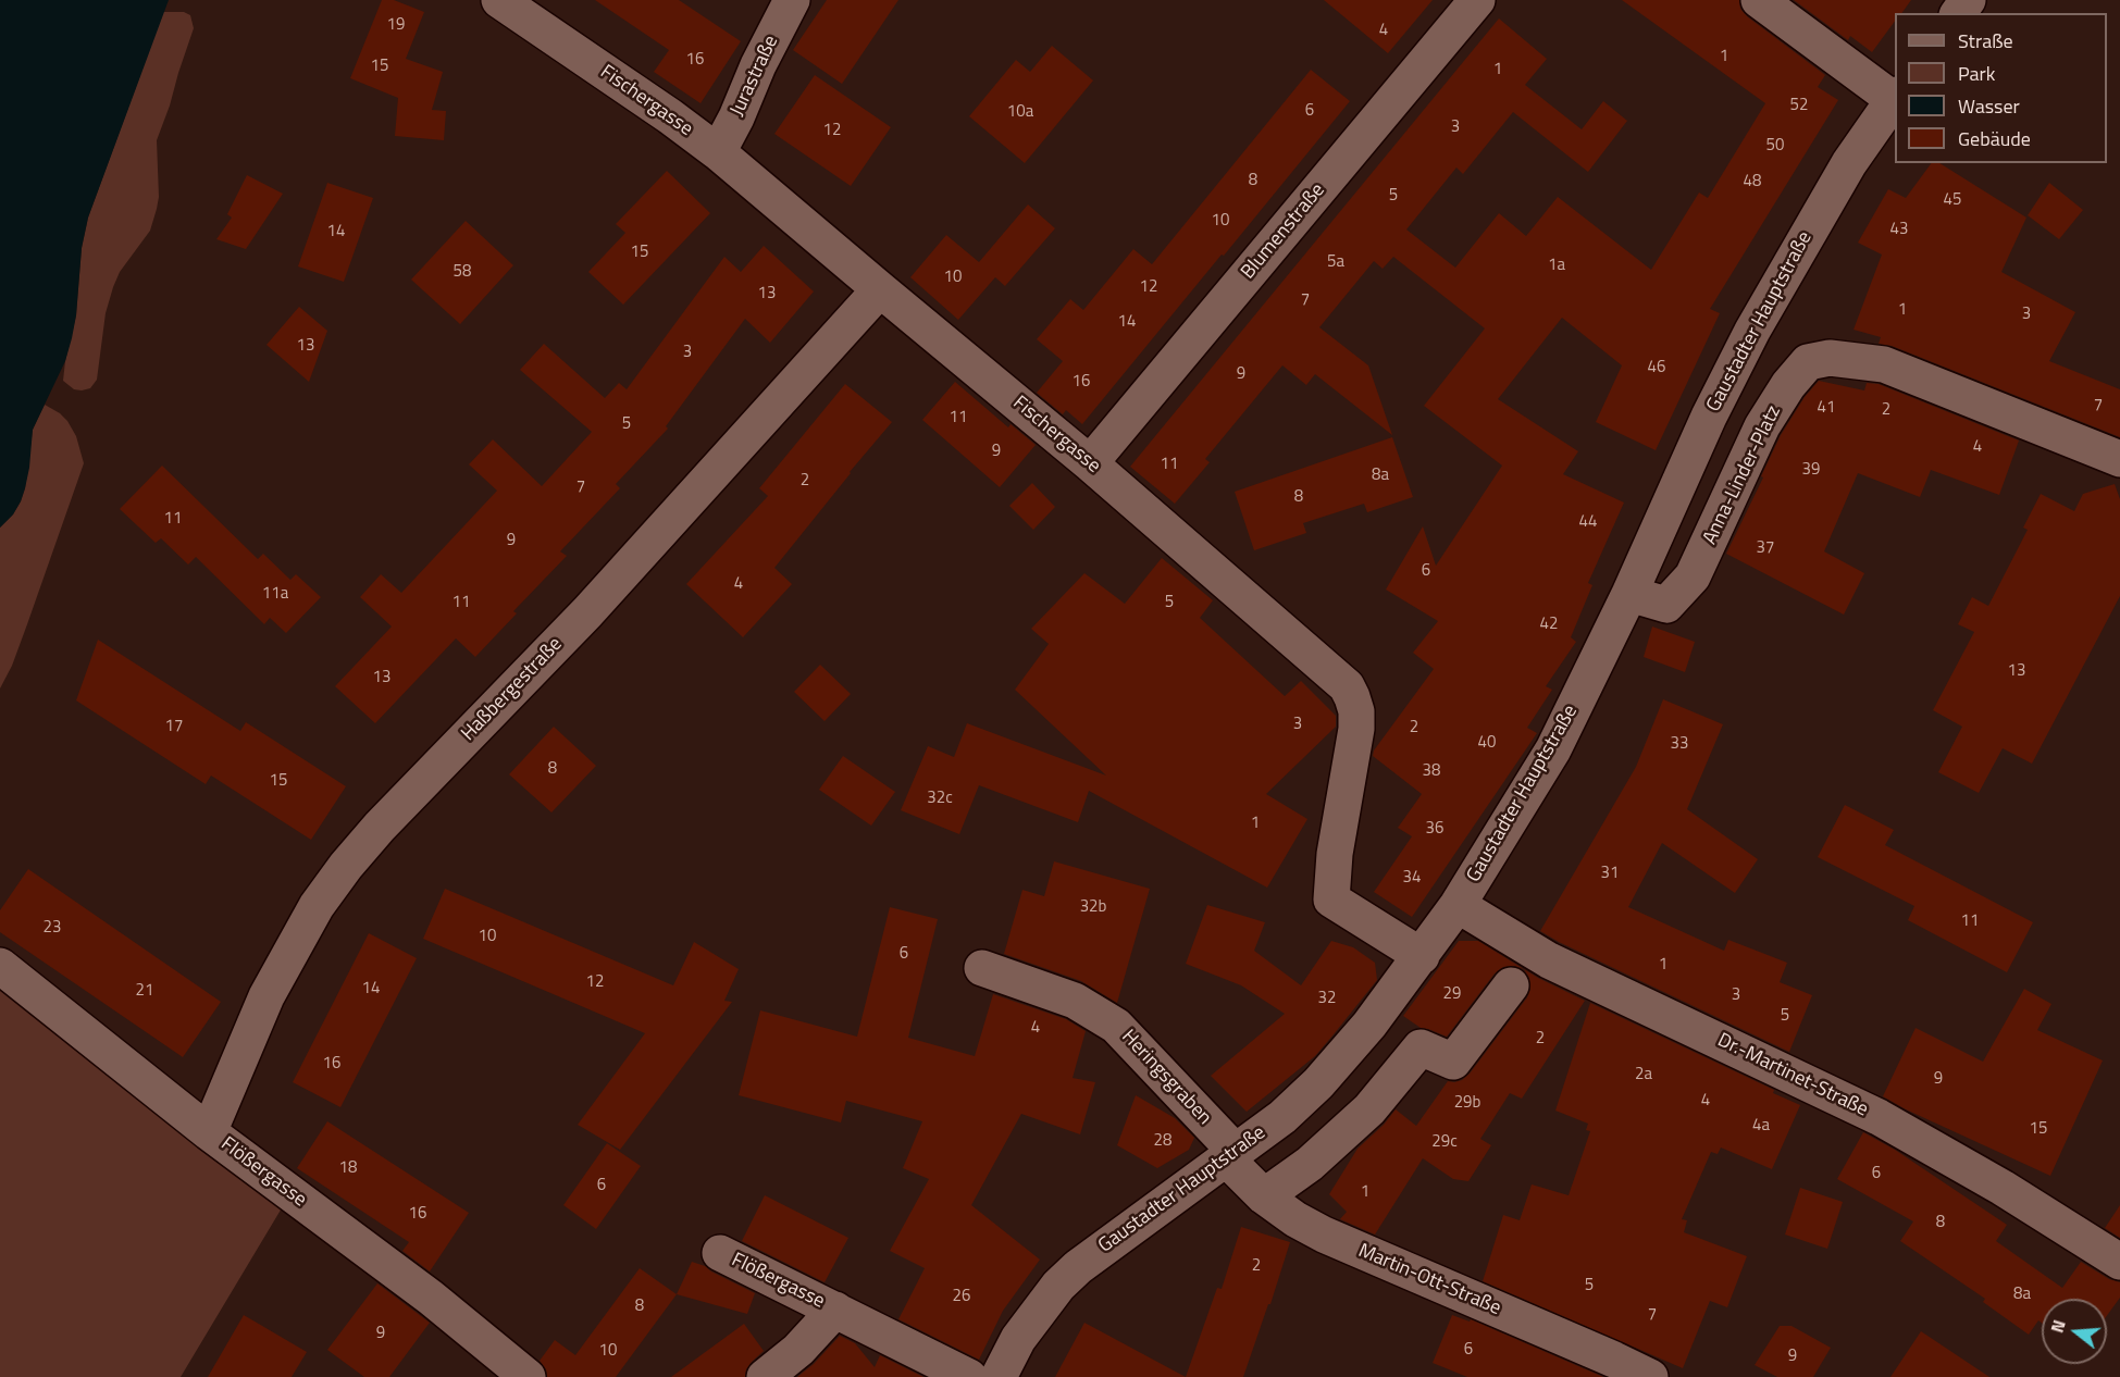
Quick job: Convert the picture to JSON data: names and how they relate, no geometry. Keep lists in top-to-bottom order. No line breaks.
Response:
{"streets":{"street":["Jurastraße","Fischergasse","Blumenstraße","Gaustadter Hauptstraße","Anna-Linder-Platz","Haßbergestraße","Dr.-Martinet-Straße","Heringsgraben","Flößergasse","Martin-Ott-Straße"]},"crossings":[["Jurastraße","Fischergasse"],["Fischergasse","Blumenstraße"],["Fischergasse","Gaustadter Hauptstraße"],["Fischergasse","Haßbergestraße"],["Gaustadter Hauptstraße","Anna-Linder-Platz"],["Gaustadter Hauptstraße","Dr.-Martinet-Straße"],["Gaustadter Hauptstraße","Heringsgraben"],["Gaustadter Hauptstraße","Martin-Ott-Straße"],["Haßbergestraße","Flößergasse"],["Heringsgraben","Martin-Ott-Straße"]],"house_numbers":["19","4","1","16","15","1","52","6","10a","3","12","50","8","48","5","45","10","43","14","15","5a","1a","58","10","12","13","7","1","3","14","13","3","46","9","16","7","41","2","11","5","4","9","11","39","8a","2","7","8","11","44","9","37","6","4","11a","11","5","42","13","13","3","17","2","40","33","8","38","15","32c","1","36","31","34","32b","11","23","10","6","1","12","14","21","29","3","32","5","4","2","16","2a","9","4","29b","4a","15","28","29c","18","6","6","1","16","8","2","5","8a","26","8","7","9","6","10","9"],"legend":["Straße","Park","Wasser","Gebäude"],"north":"left"}
